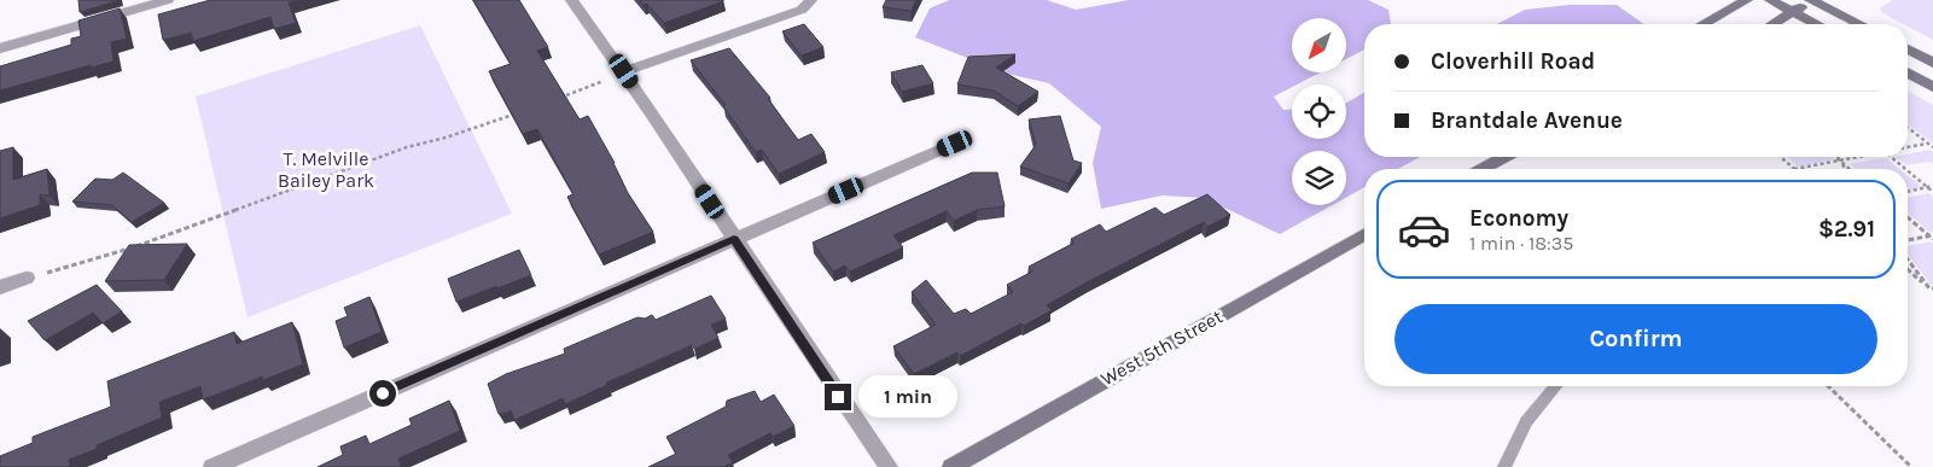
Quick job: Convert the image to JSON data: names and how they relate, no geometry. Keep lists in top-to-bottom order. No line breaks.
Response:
{"streets":{"main road":["West 5th Street"]},"parks":["T. Melville Bailey Park"],"north":"bottom left","page":{"banner":["Cloverhill Road","Brantdale Avenue"],"list":[{"name":"Economy","note":"1 min · 18:35","value":"$2.91"}],"buttons":"Confirm","bubble":"1 min"}}
